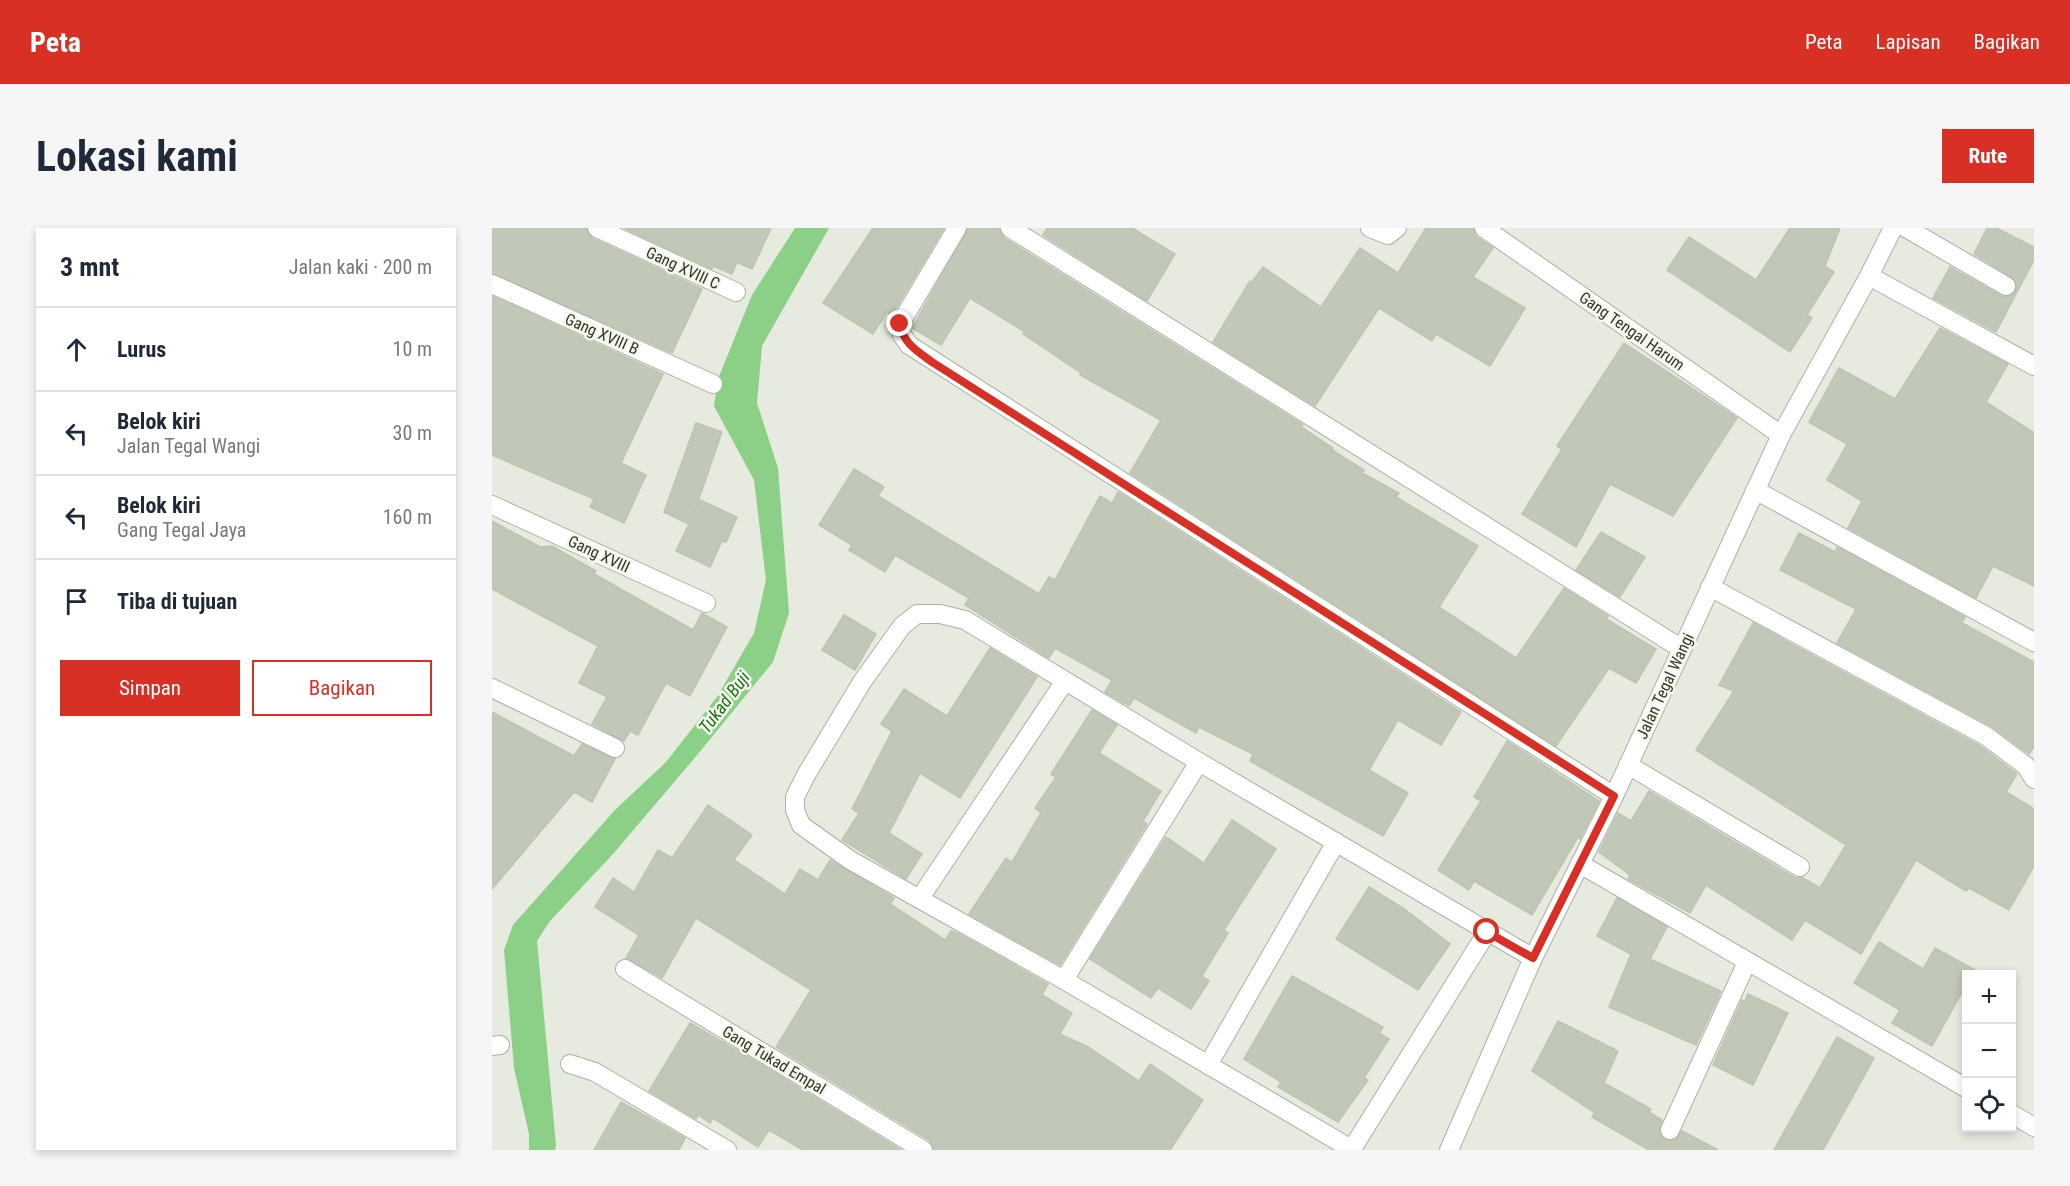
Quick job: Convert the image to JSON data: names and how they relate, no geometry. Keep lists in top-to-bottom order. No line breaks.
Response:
{"streets":{"street":["Gang XVIII C","Gang Tengal Harum","Gang XVIII B","Gang XVIII","Jalan Tegal Wangi","Gang Tukad Empal"]},"crossings":[["Gang Tengal Harum","Jalan Tegal Wangi"]],"water":["Tukad Buji"],"page":{"header":"Peta","nav":["Peta","Lapisan","Bagikan"],"buttons":["Rute",["Simpan","Bagikan"]],"title":"Lokasi kami","heading":["3 mnt","Jalan kaki · 200 m"],"list":[["Lurus","10 m"],["Belok kiri","Jalan Tegal Wangi","30 m"],["Belok kiri","Gang Tegal Jaya","160 m"],"Tiba di tujuan"],"map_buttons":["+","−"]}}
